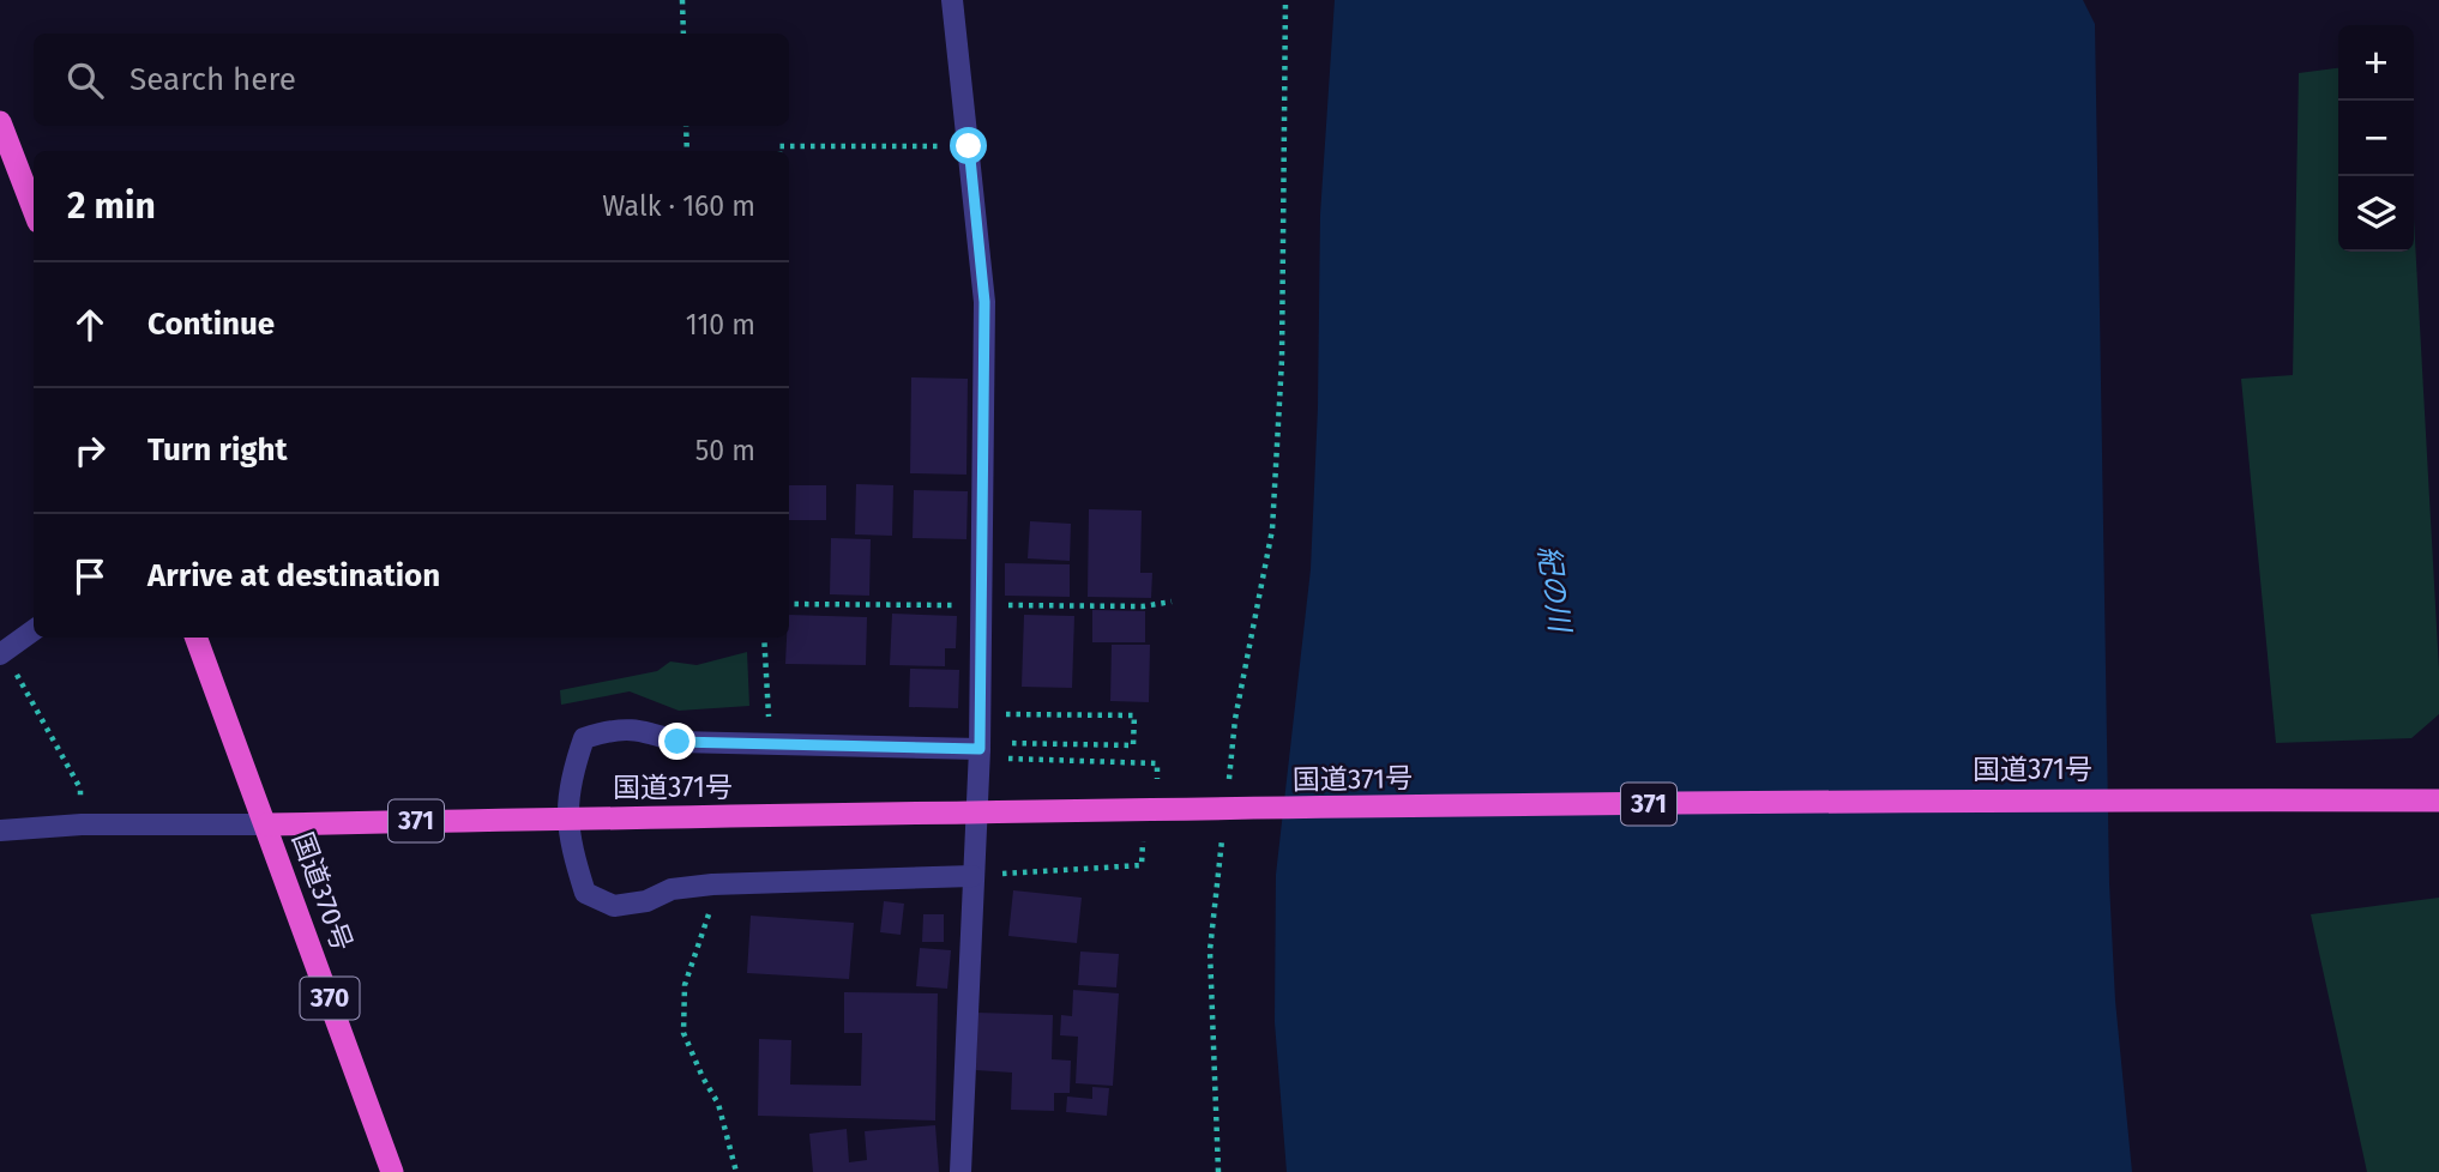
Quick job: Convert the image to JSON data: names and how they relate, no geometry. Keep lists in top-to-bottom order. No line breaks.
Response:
{"streets":{"highway":["国道371号","371","国道370号","370"]},"crossings":[["国道371号","国道370号"]],"water":["紀の川"],"page":{"map_buttons":["+","−"],"search":"Search here","heading":["2 min","Walk · 160 m"],"list":[["Continue","110 m"],["Turn right","50 m"],"Arrive at destination"]}}
